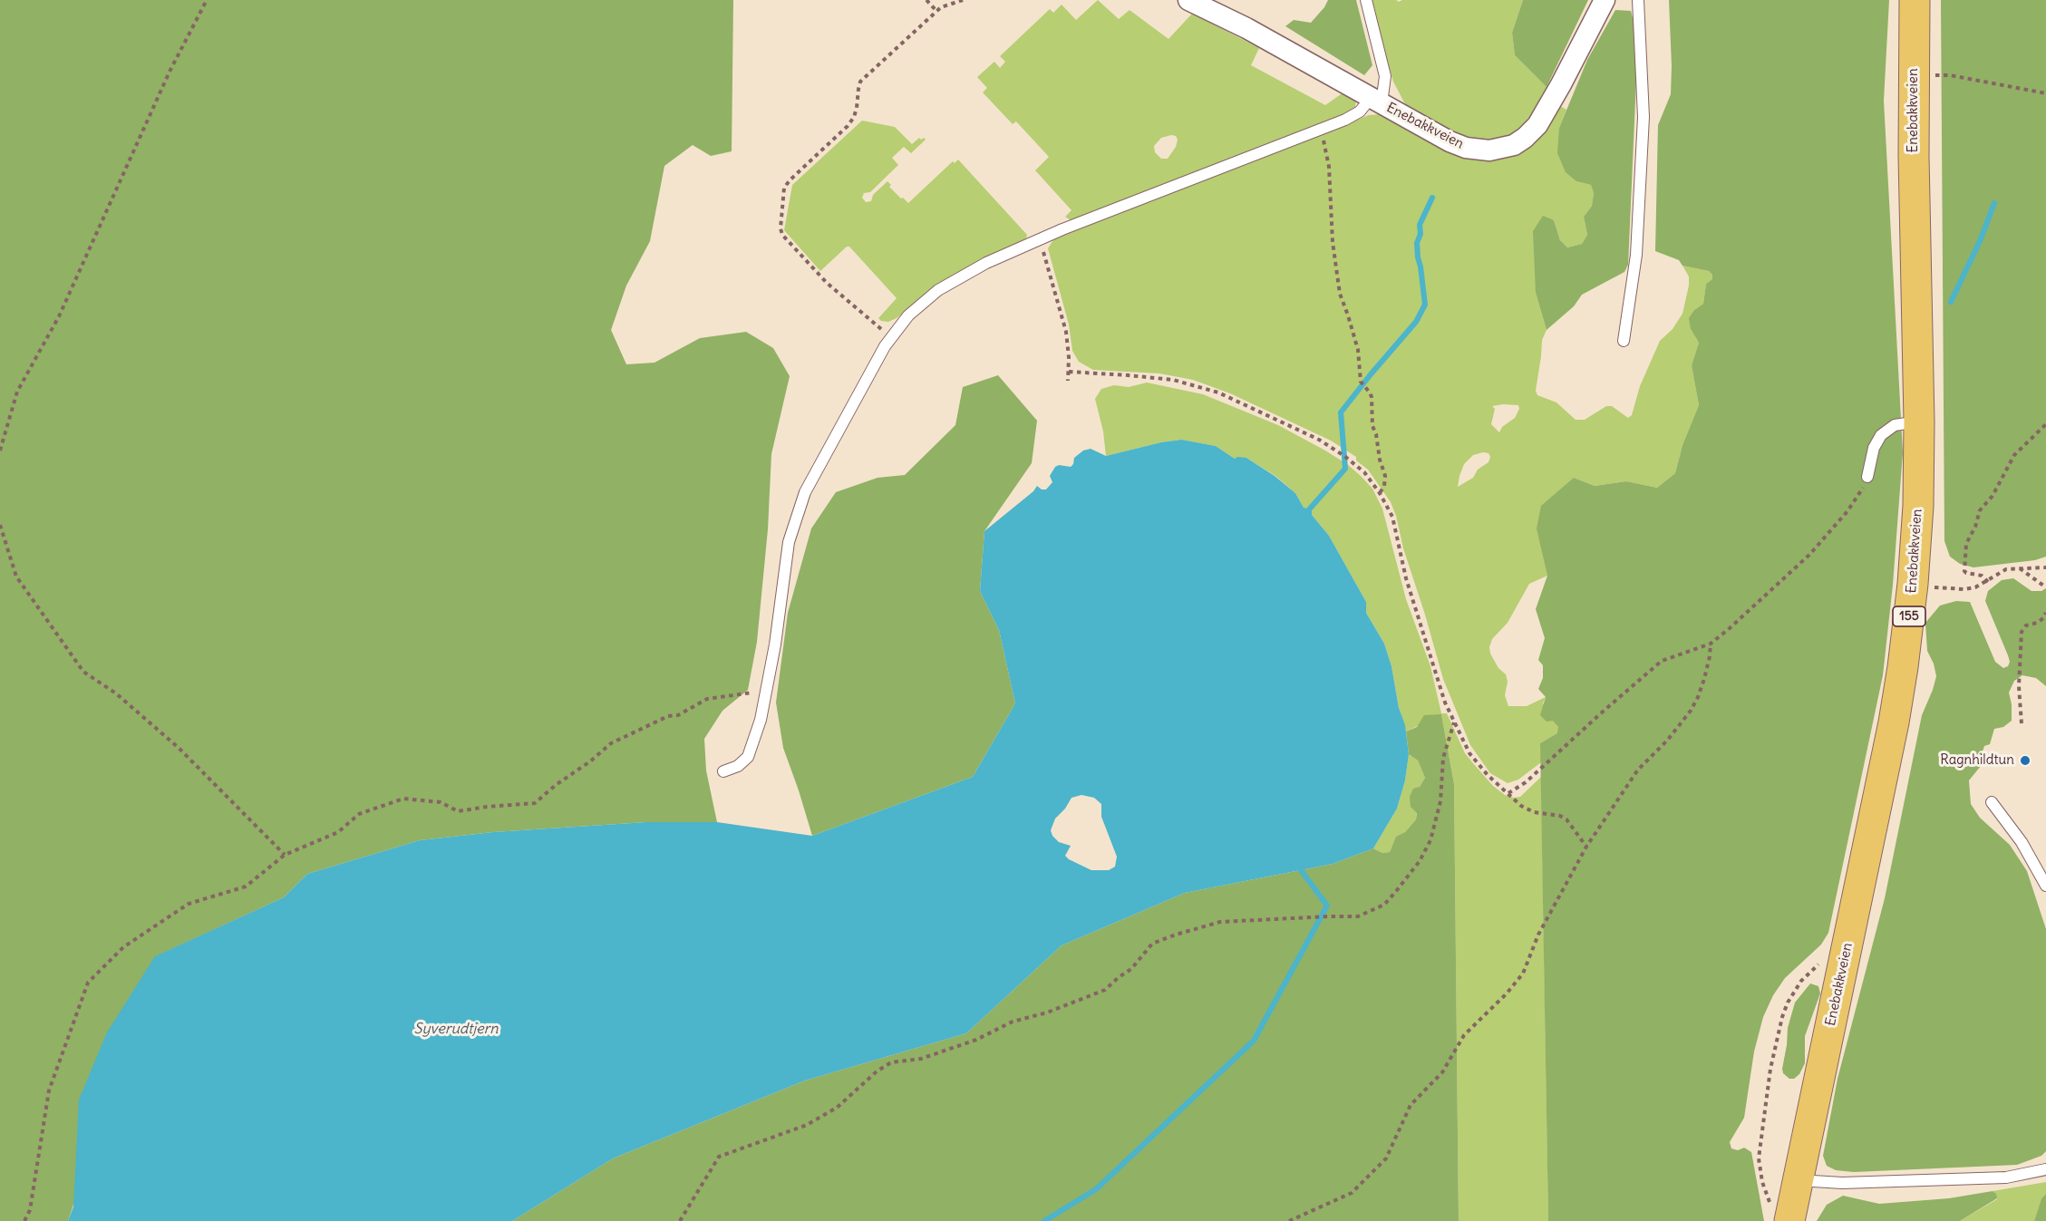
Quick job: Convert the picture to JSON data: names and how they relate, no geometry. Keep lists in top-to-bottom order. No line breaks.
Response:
{"streets":{"main road":["Enebakkveien","155"]},"water":["Syverudtjern"],"places":["Ragnhildtun"]}
